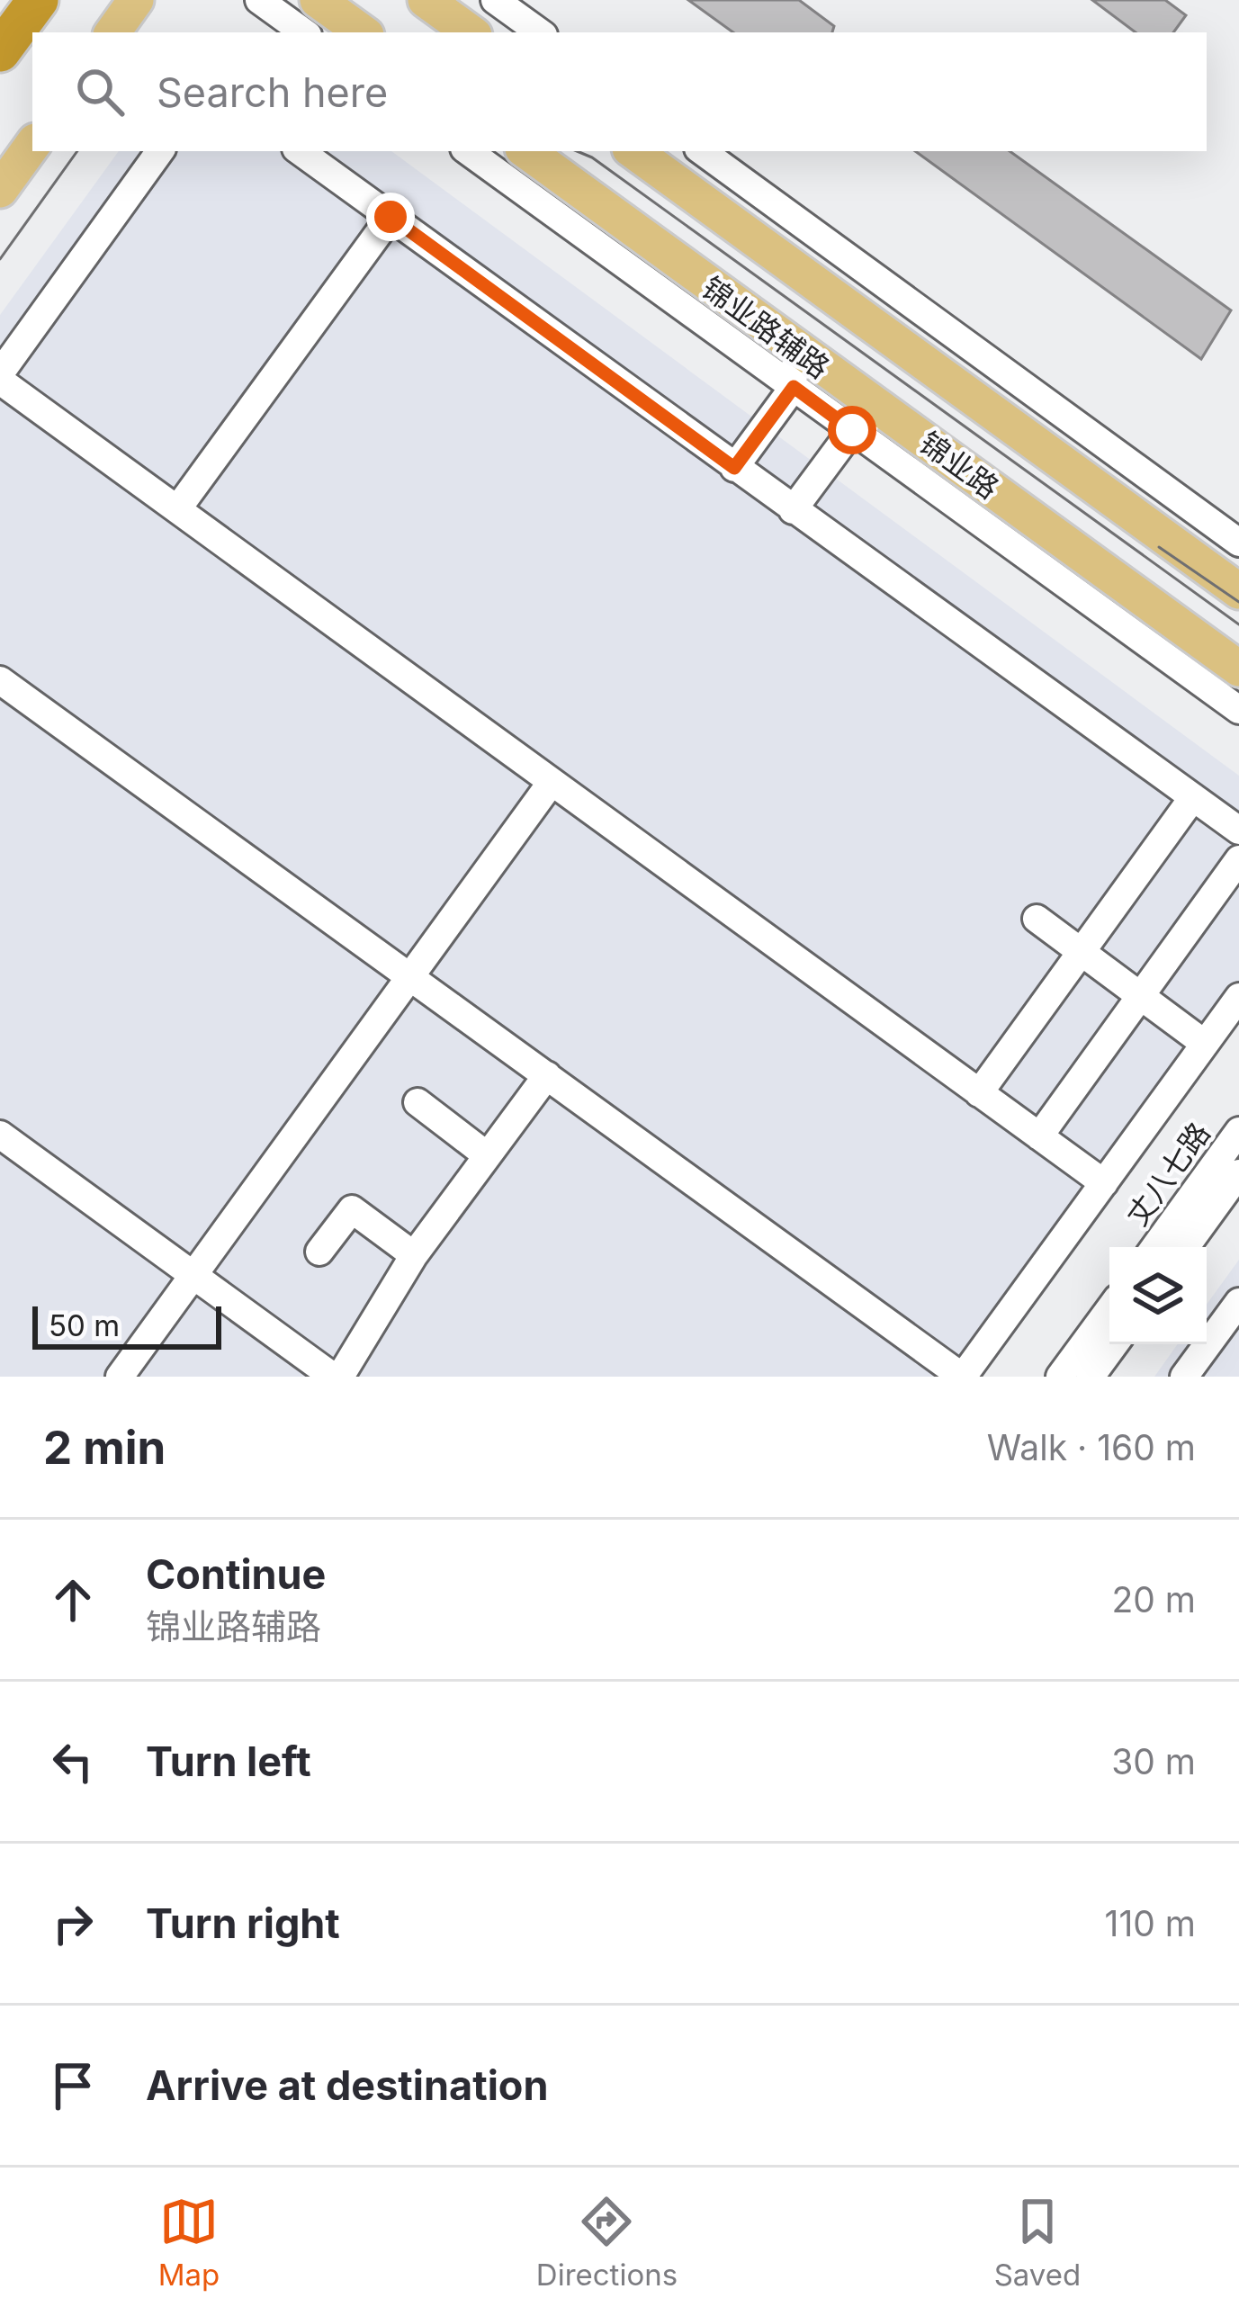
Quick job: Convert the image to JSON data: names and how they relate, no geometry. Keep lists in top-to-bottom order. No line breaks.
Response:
{"streets":{"main road":["锦业路"],"street":["锦业路辅路","丈八七路"]},"scale_bar":"50 m","page":{"search":"Search here","scale":"50 m","heading":["2 min","Walk · 160 m"],"list":[["Continue","锦业路辅路","20 m"],["Turn left","30 m"],["Turn right","110 m"],"Arrive at destination"],"nav":["Map","Directions","Saved"]}}
